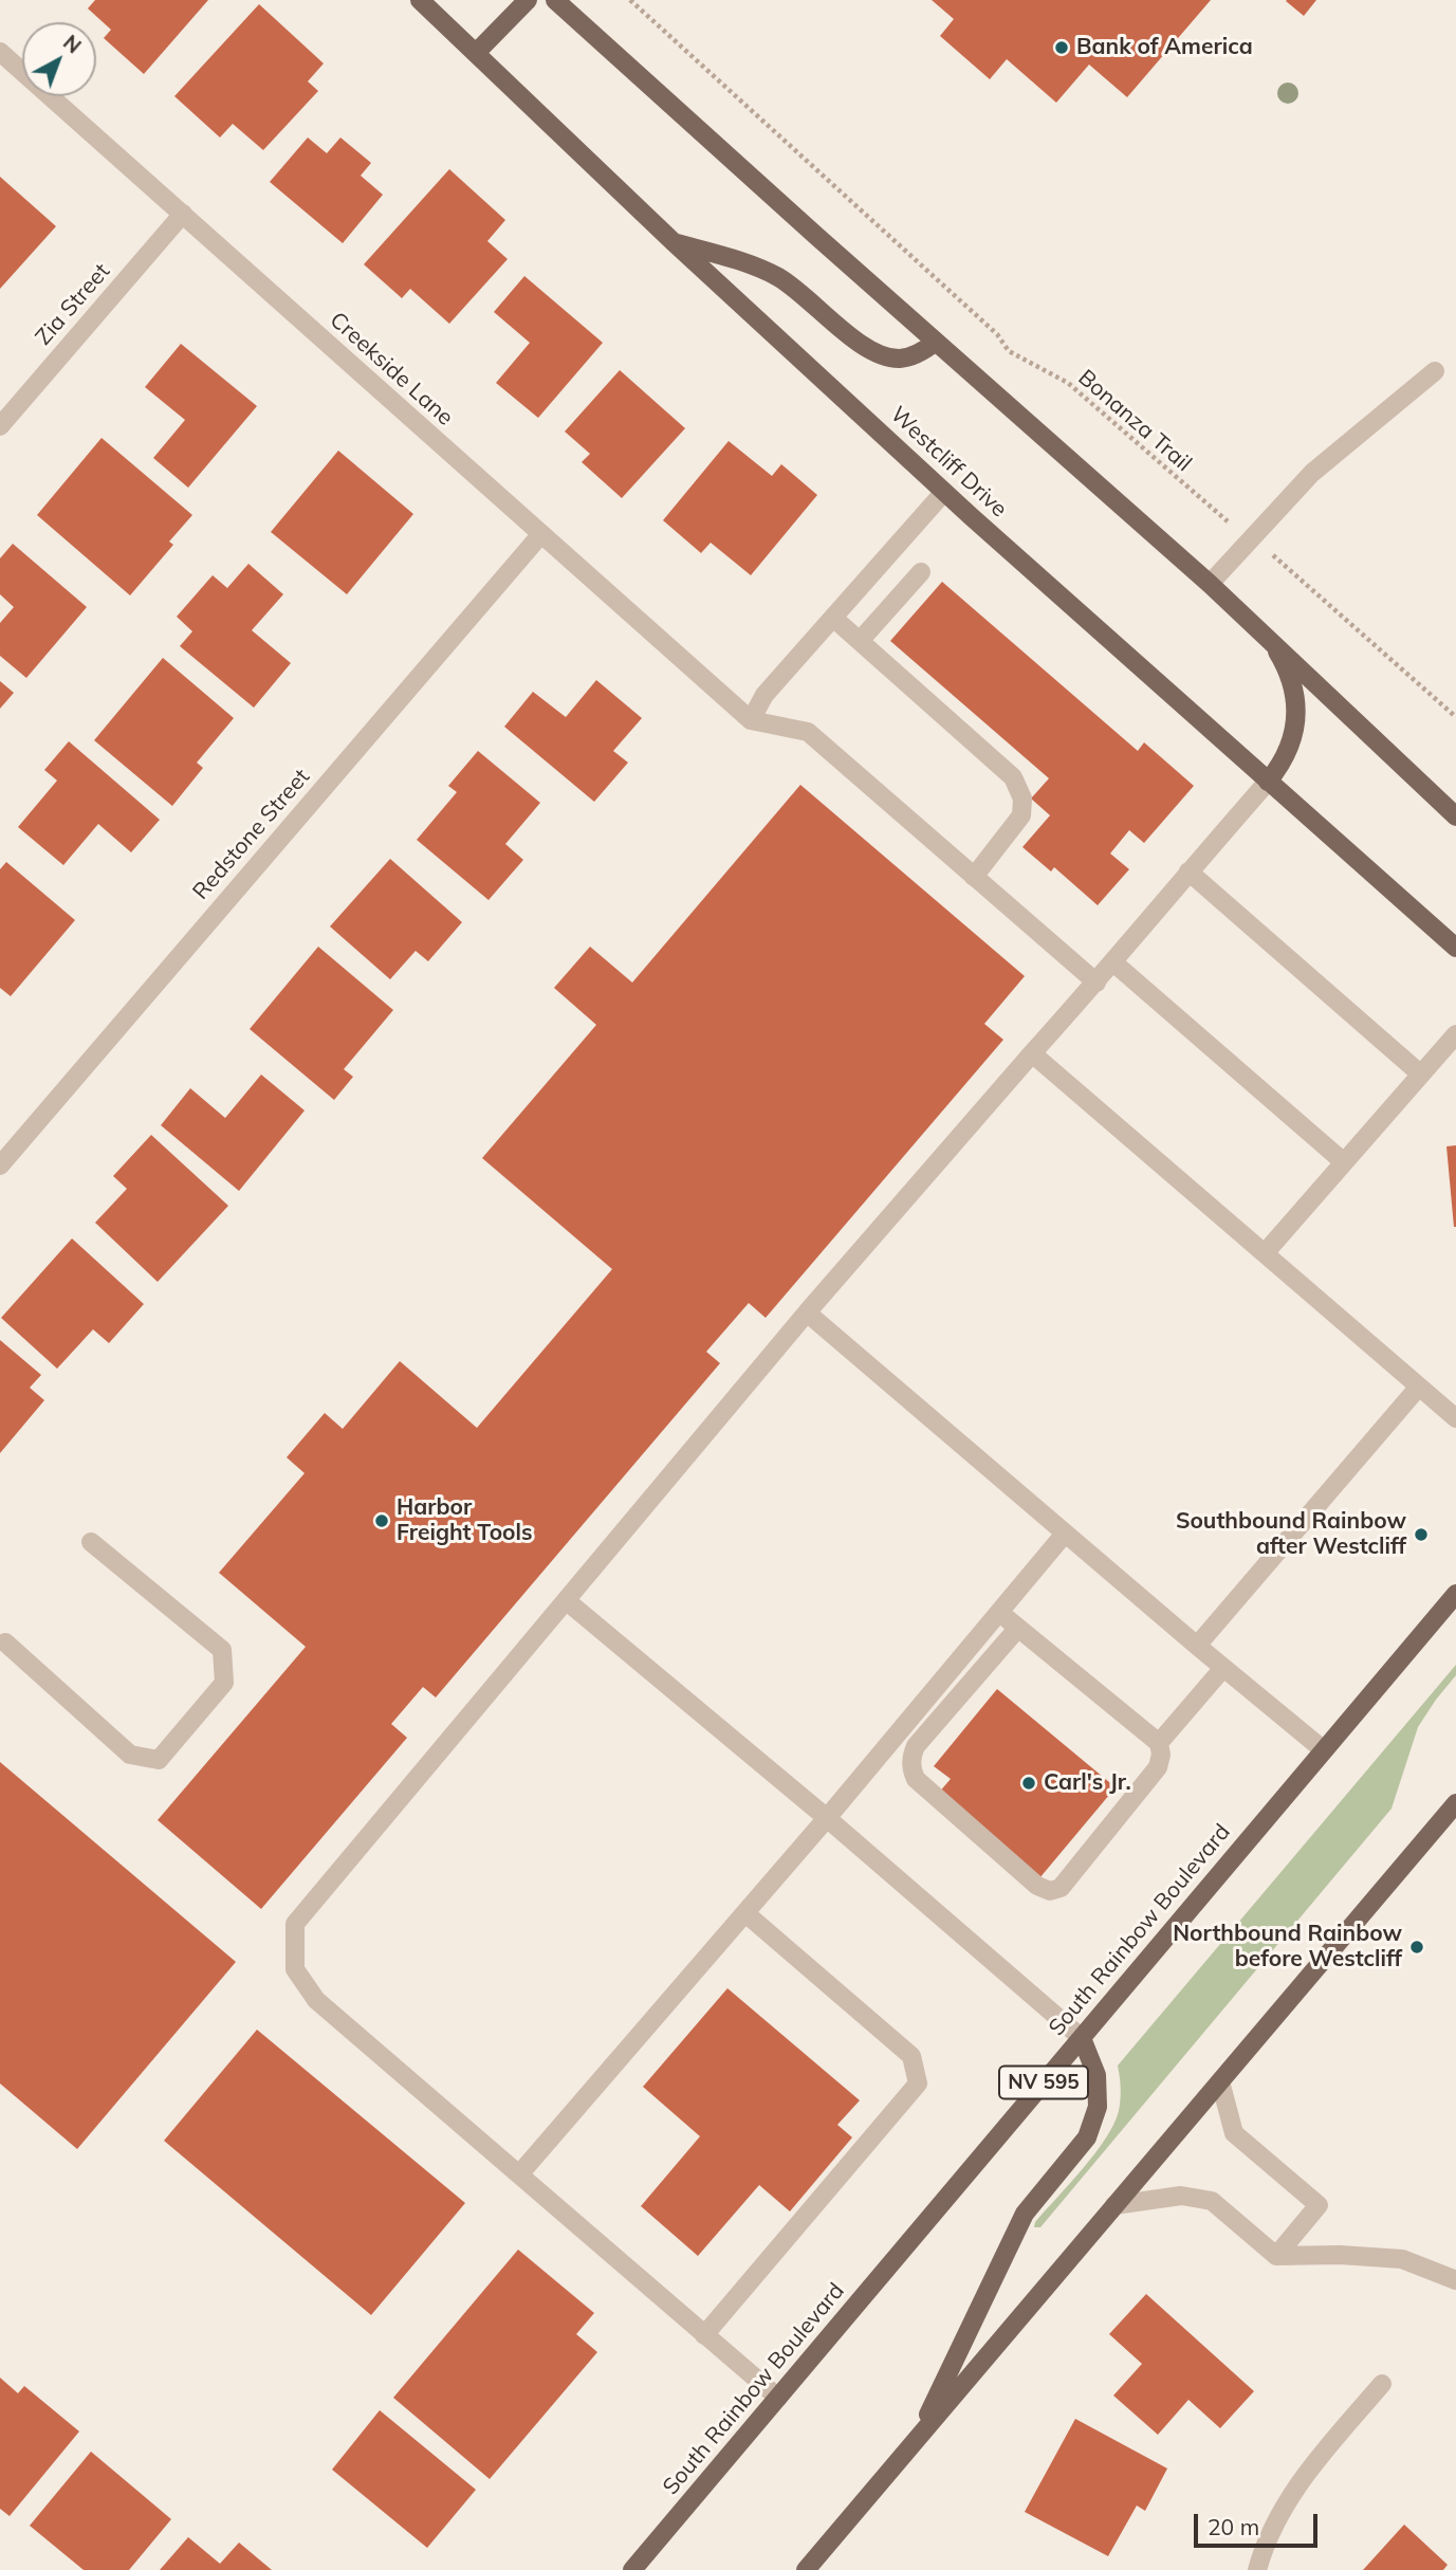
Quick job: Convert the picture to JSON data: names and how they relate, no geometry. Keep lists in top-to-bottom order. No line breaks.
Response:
{"streets":{"main road":["Westcliff Drive","South Rainbow Boulevard","NV 595"],"street":["Zia Street","Creekside Lane","Redstone Street"],"path":["Bonanza Trail"]},"crossings":[["Zia Street","Creekside Lane"],["Creekside Lane","Redstone Street"]],"places":["Bank of America","Harbor Freight Tools","Southbound Rainbow after Westcliff","Carl's Jr.","Northbound Rainbow before Westcliff"],"scale_bar":"20 m","north":"top right"}
